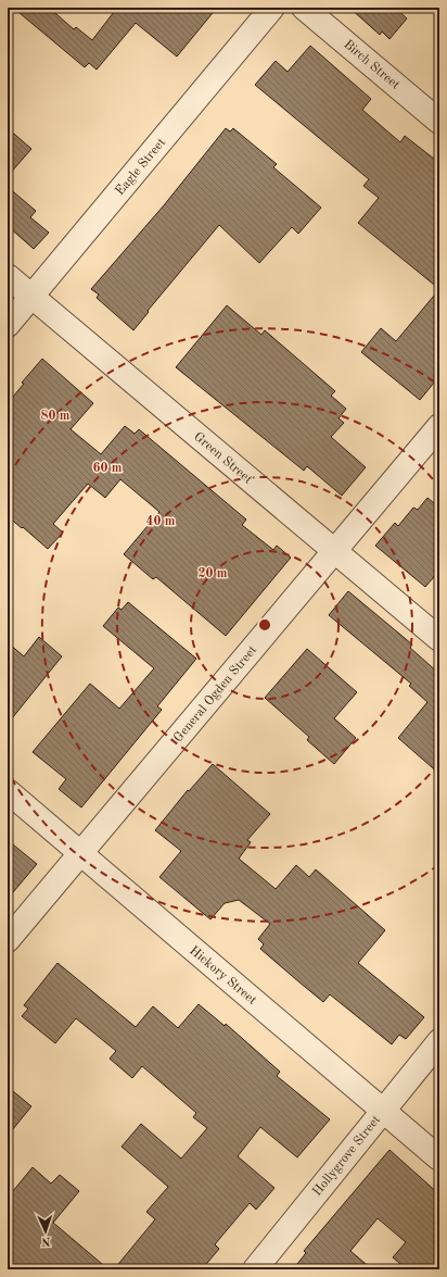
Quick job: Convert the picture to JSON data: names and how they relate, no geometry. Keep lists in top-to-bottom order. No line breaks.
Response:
{"streets":{"street":["Birch Street","Eagle Street","Green Street","General Ogden Street","Hickory Street","Hollygrove Street"]},"crossings":[["Eagle Street","Green Street"],["Green Street","General Ogden Street"],["General Ogden Street","Hickory Street"],["Hickory Street","Hollygrove Street"]],"north":"bottom","rings":["80 m","60 m","40 m","20 m"]}
